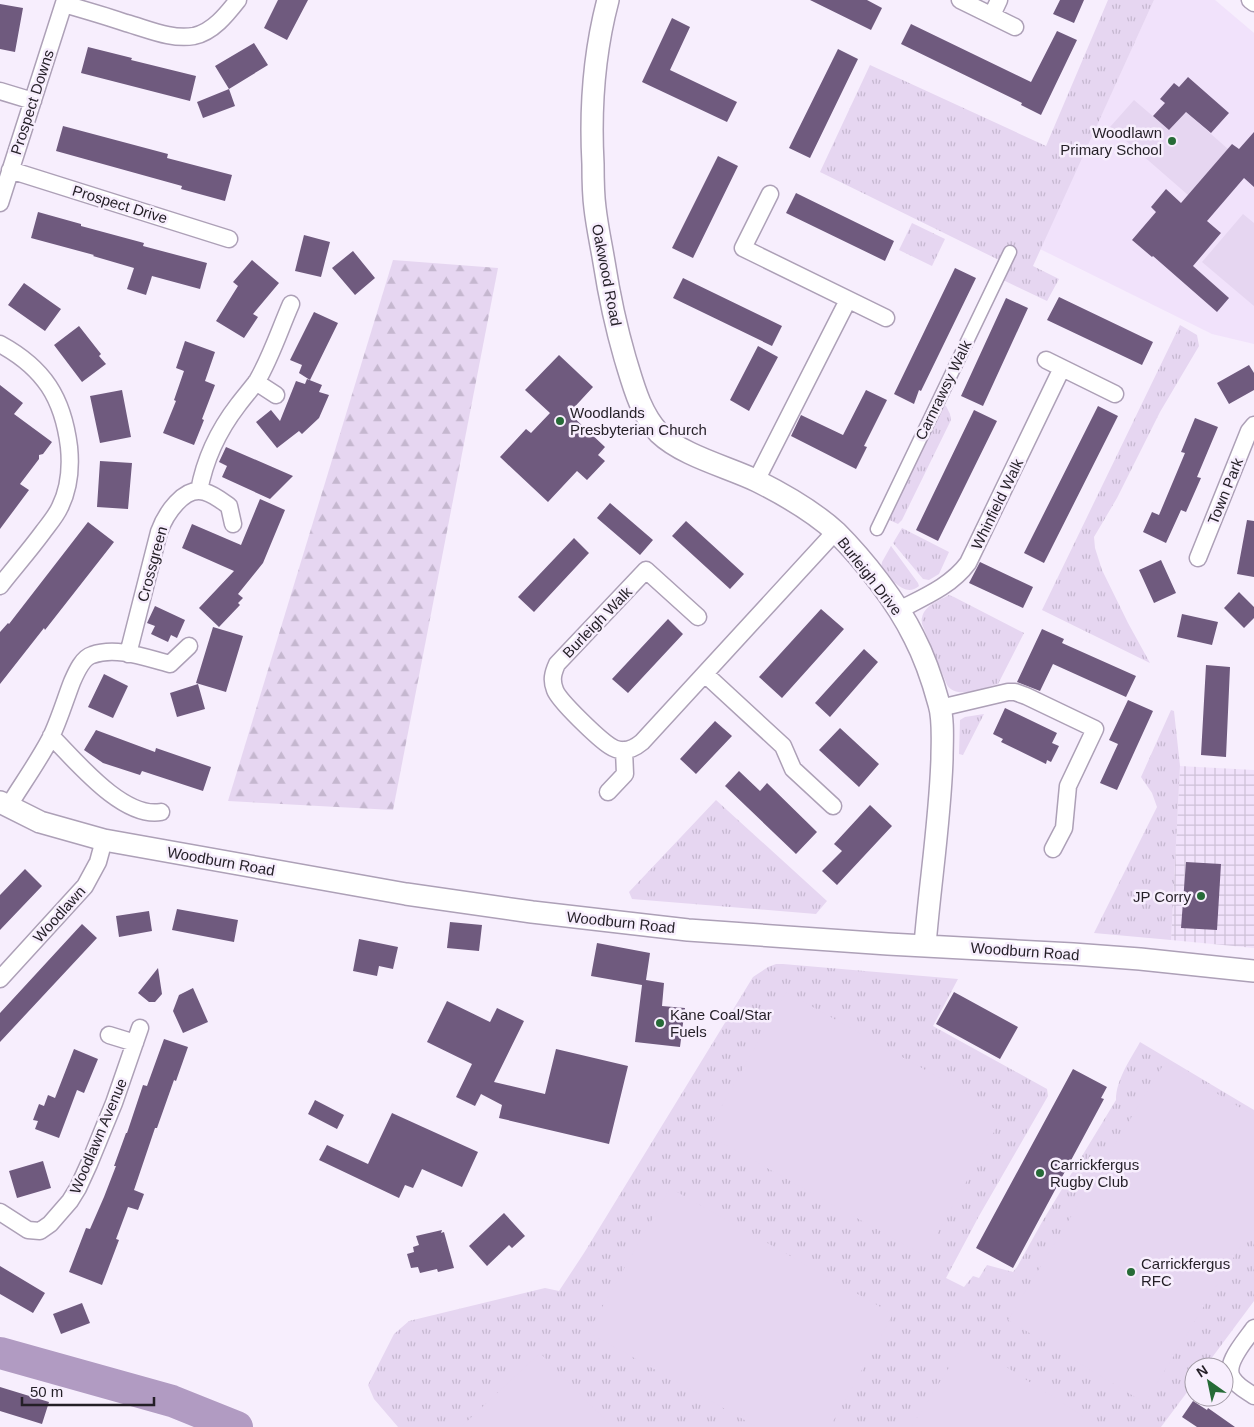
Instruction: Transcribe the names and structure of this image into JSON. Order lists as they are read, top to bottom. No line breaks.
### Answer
{"streets":{"street":["Prospect Downs","Prospect Drive","Oakwood Road","Carnrawsy Walk","Town Park","Whinfield Walk","Crossgreen","Burleigh Drive","Burleigh Walk","Woodburn Road","Woodlawn","Woodlawn Avenue"]},"crossings":[["Prospect Downs","Prospect Drive"],["Oakwood Road","Burleigh Drive"],["Whinfield Walk","Burleigh Drive"],["Burleigh Drive","Woodburn Road"],["Woodburn Road","Woodlawn"]],"places":["Woodlawn Primary School","Woodlands Presbyterian Church","JP Corry","Kane Coal/Star Fuels","Carrickfergus Rugby Club","Carrickfergus RFC"],"scale_bar":"50 m","north":"top left"}
